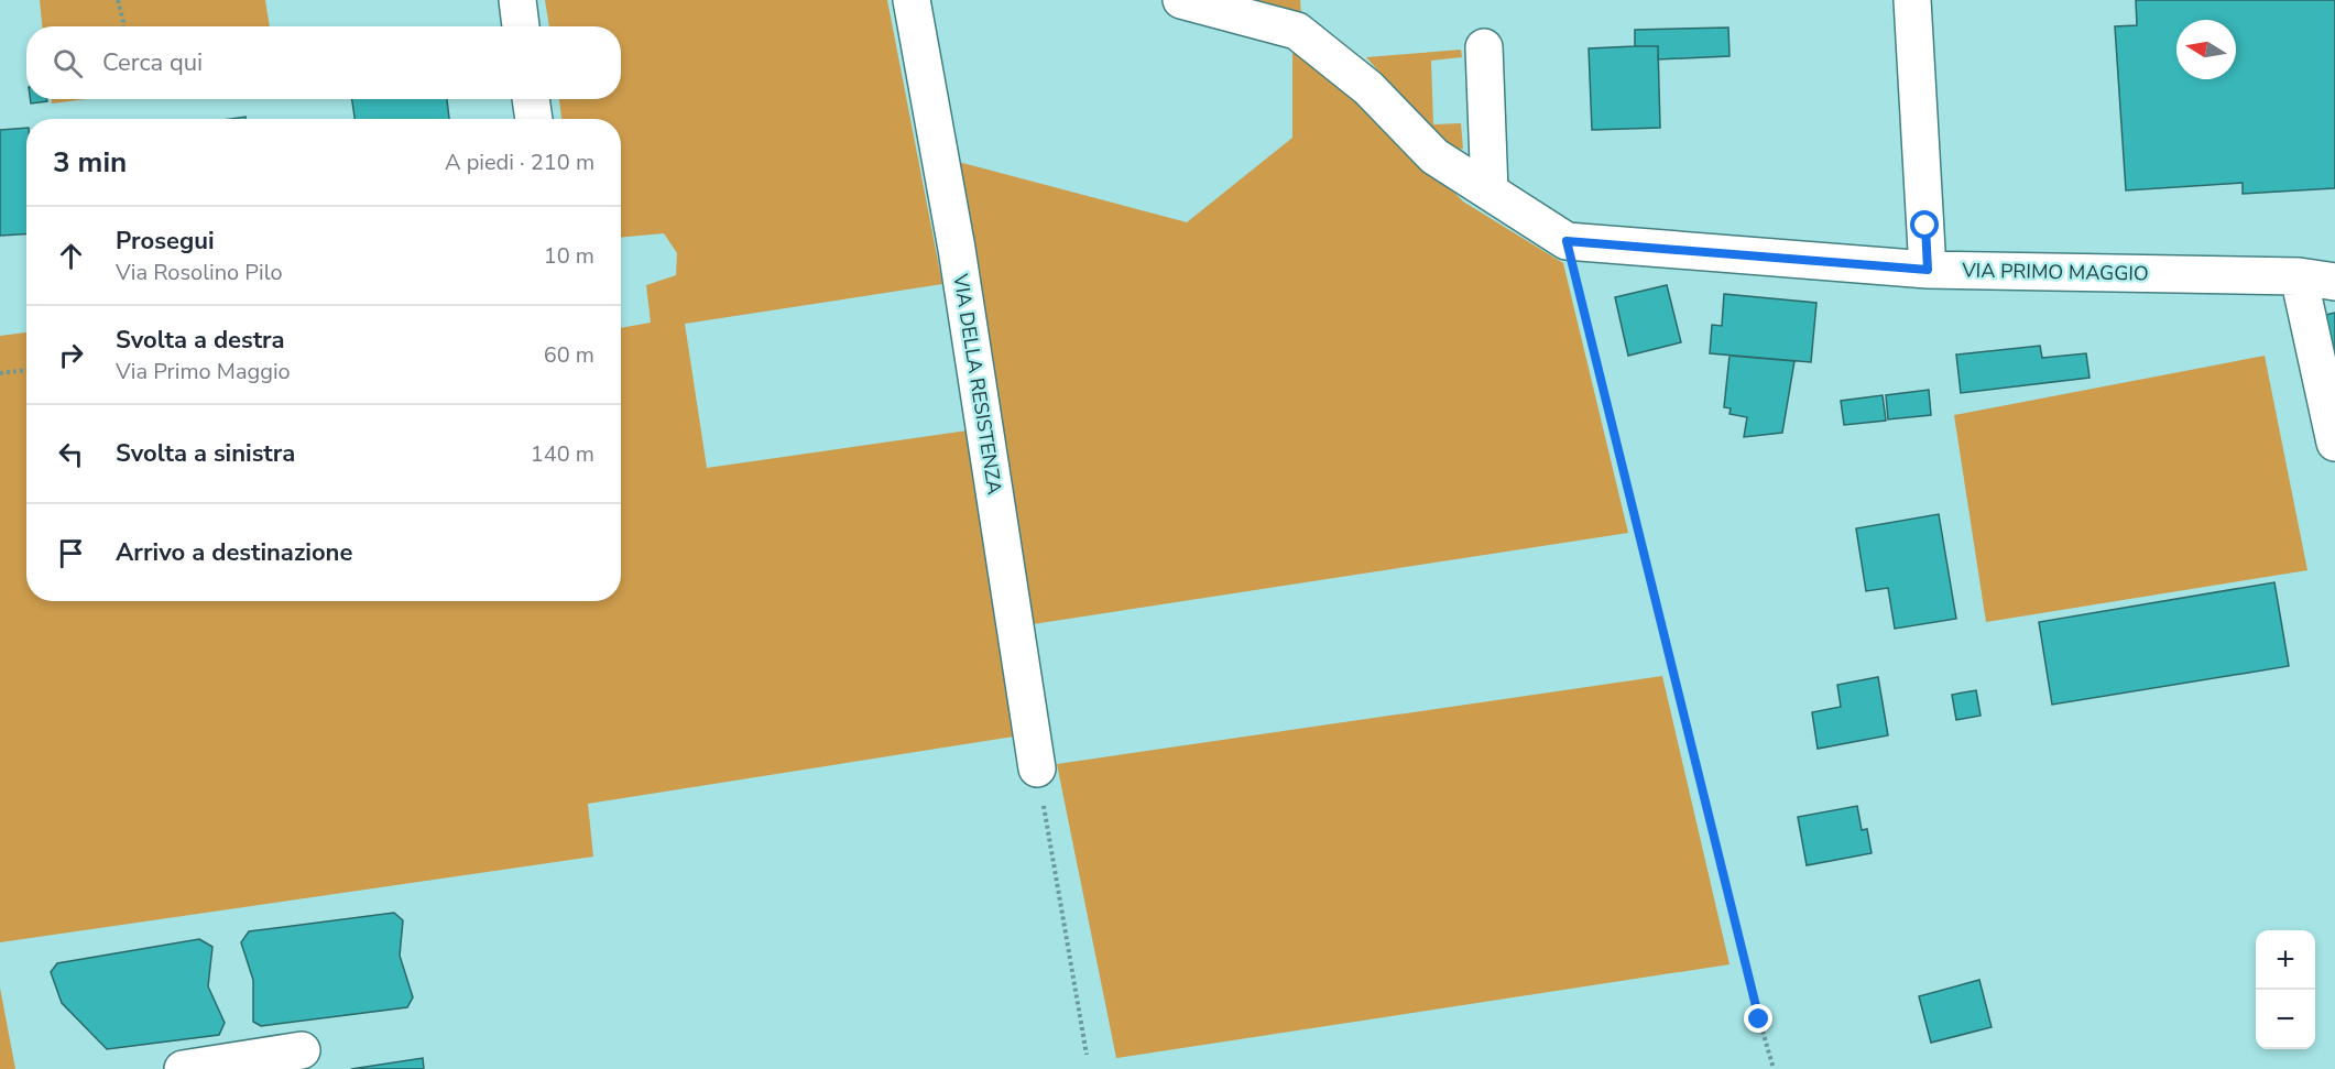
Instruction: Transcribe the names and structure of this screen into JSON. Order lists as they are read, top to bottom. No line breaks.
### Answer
{"streets":{"street":["VIA PRIMO MAGGIO","VIA DELLA RESISTENZA"]},"north":"left","page":{"search":"Cerca qui","heading":["3 min","A piedi · 210 m"],"list":[["Prosegui","Via Rosolino Pilo","10 m"],["Svolta a destra","Via Primo Maggio","60 m"],["Svolta a sinistra","140 m"],"Arrivo a destinazione"],"map_buttons":["+","−"]}}
